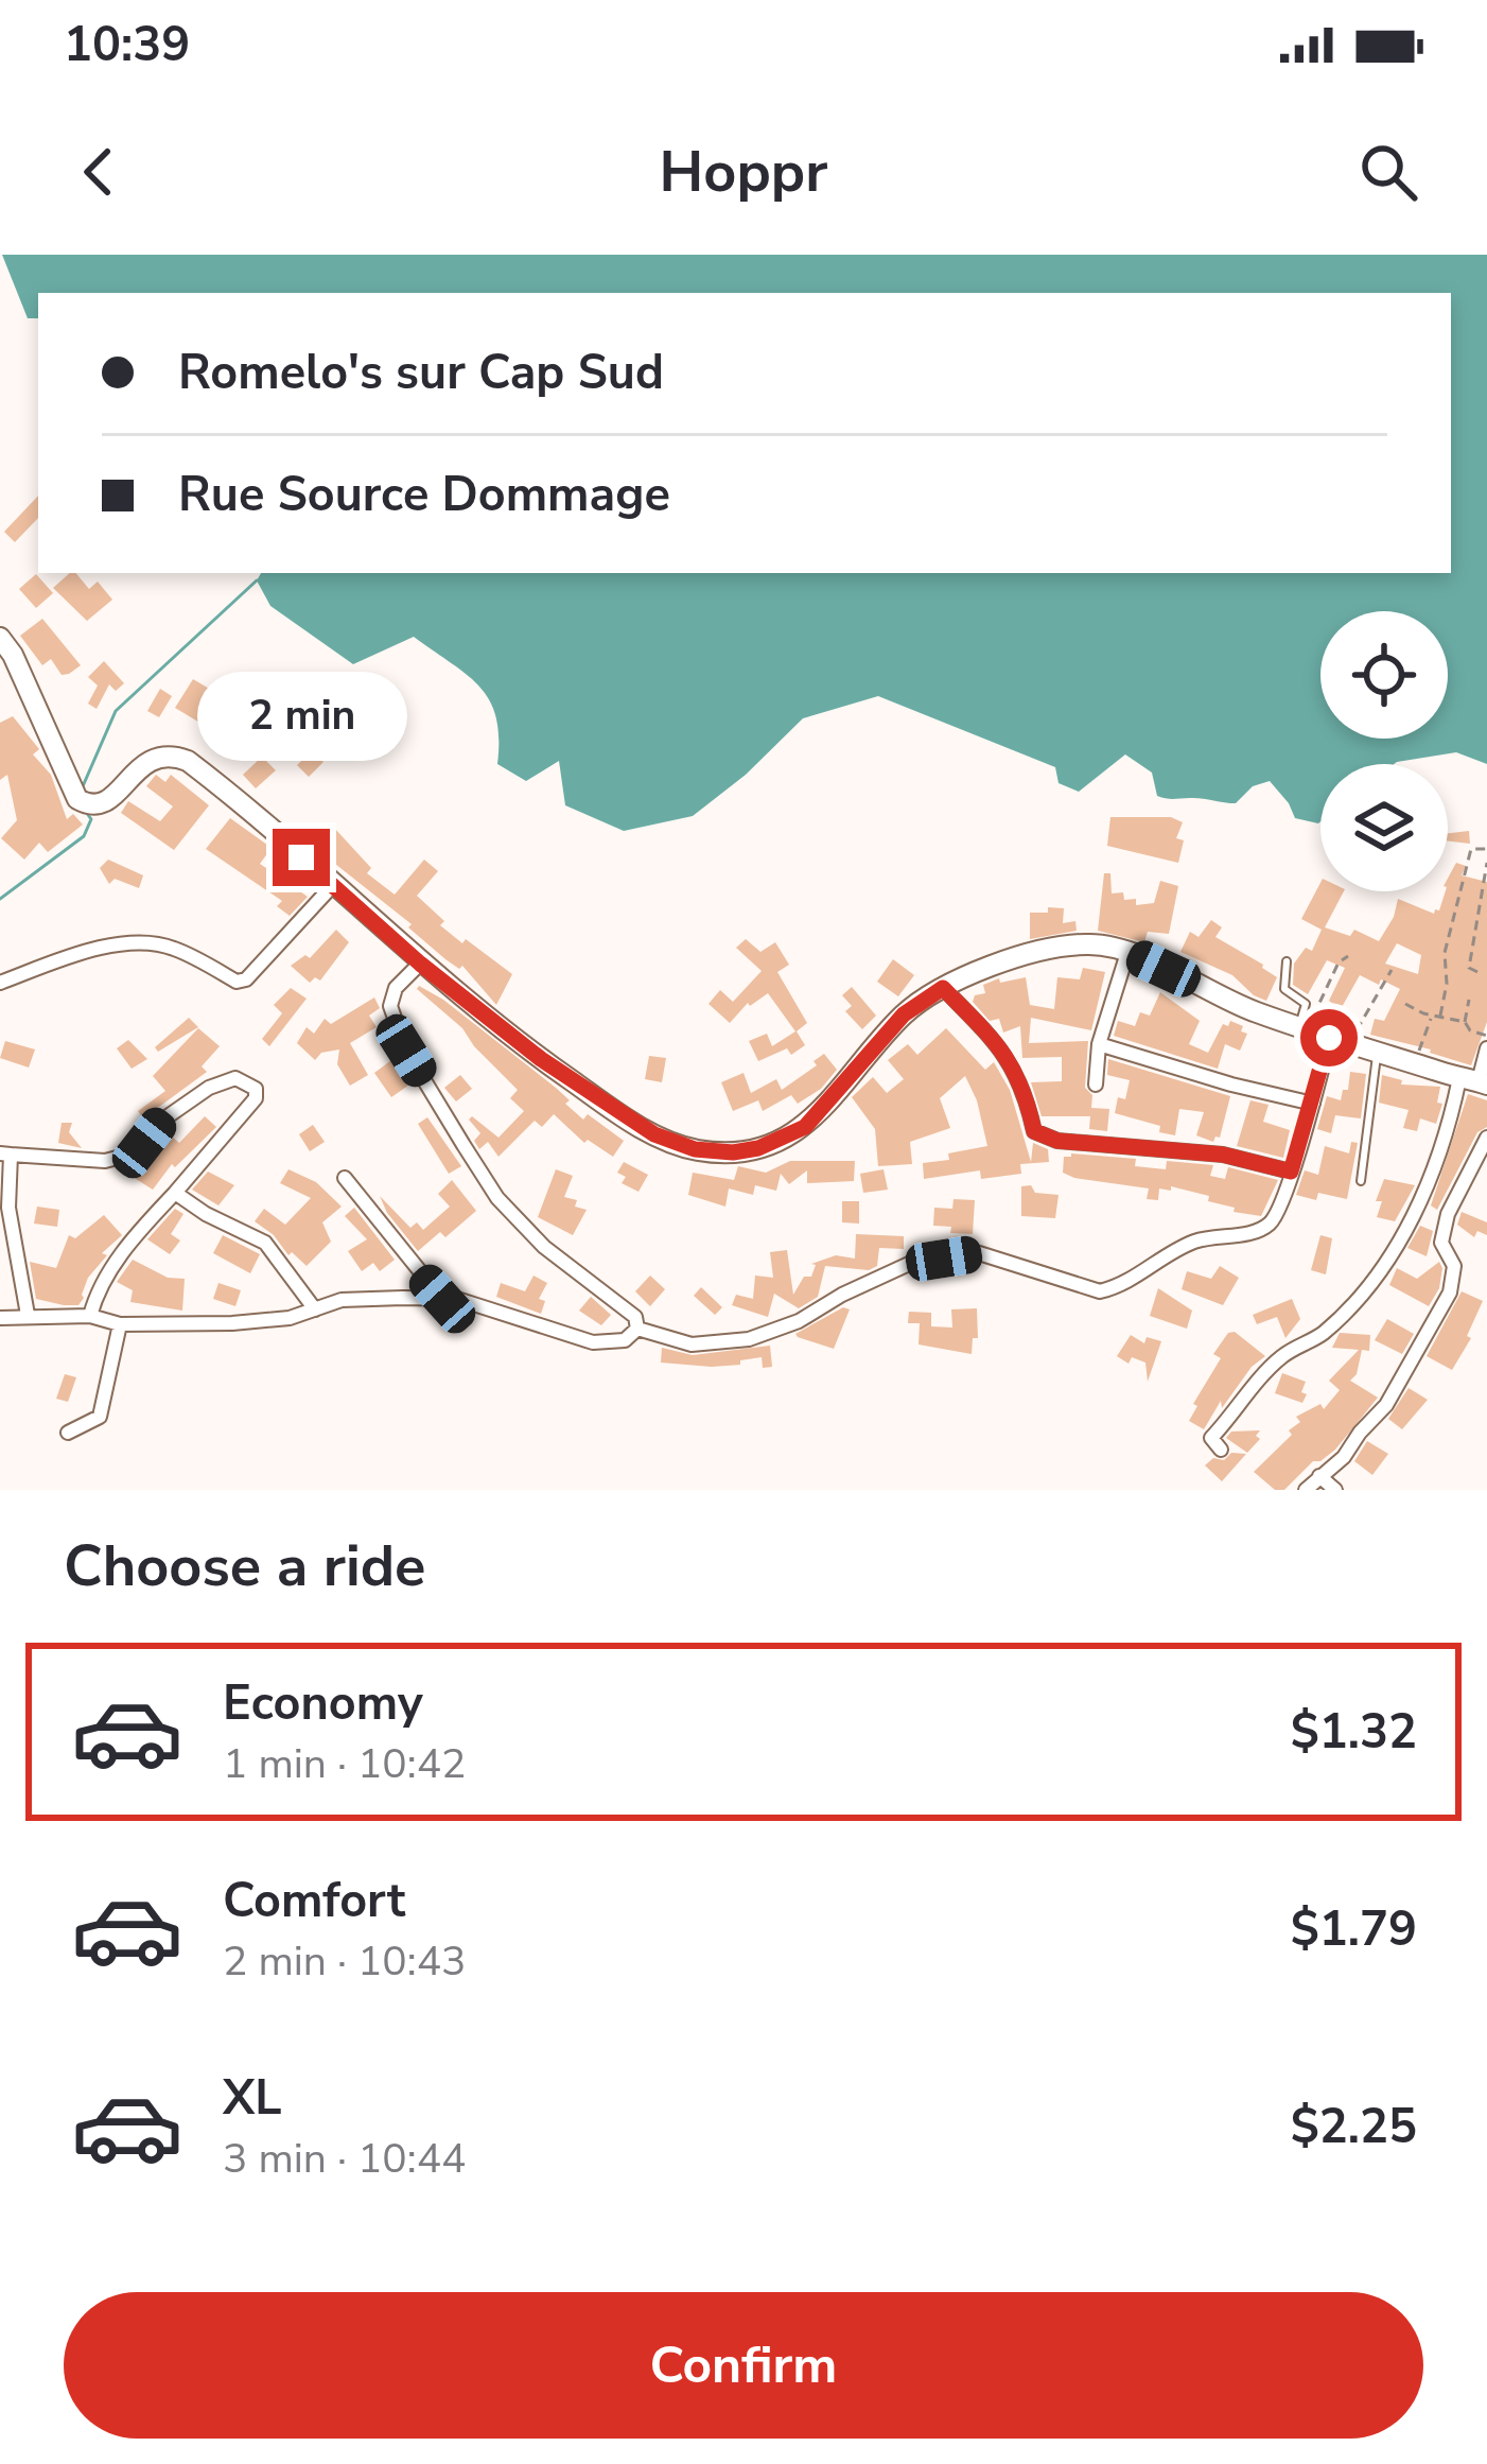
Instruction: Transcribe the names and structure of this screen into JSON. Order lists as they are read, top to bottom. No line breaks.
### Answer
{"page":{"status":"10:39","header":"Hoppr","banner":["Romelo's sur Cap Sud","Rue Source Dommage"],"bubble":"2 min","heading":"Choose a ride","list":[{"name":"Economy","note":"1 min · 10:42","value":"$1.32"},{"name":"Comfort","note":"2 min · 10:43","value":"$1.79"},{"name":"XL","note":"3 min · 10:44","value":"$2.25"}],"buttons":"Confirm"}}
